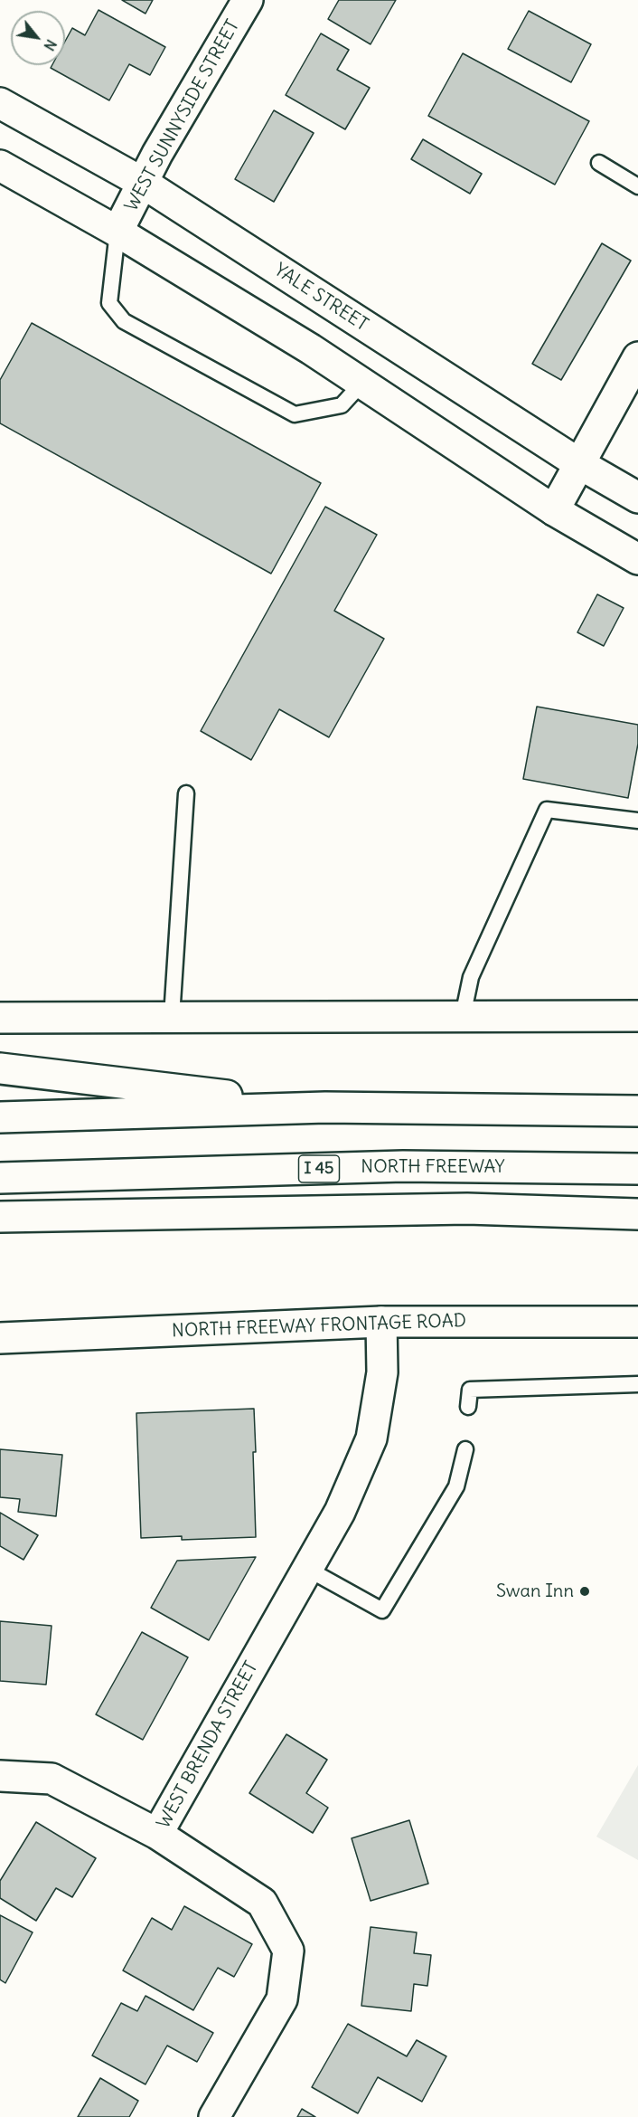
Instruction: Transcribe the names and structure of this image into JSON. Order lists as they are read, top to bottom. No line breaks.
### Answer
{"streets":{"main road":["WEST SUNNYSIDE STREET","YALE STREET","NORTH FREEWAY","I 45","NORTH FREEWAY FRONTAGE ROAD","WEST BRENDA STREET"]},"crossings":[["WEST SUNNYSIDE STREET","YALE STREET"],["NORTH FREEWAY FRONTAGE ROAD","WEST BRENDA STREET"]],"places":["Swan Inn"],"north":"bottom right"}
